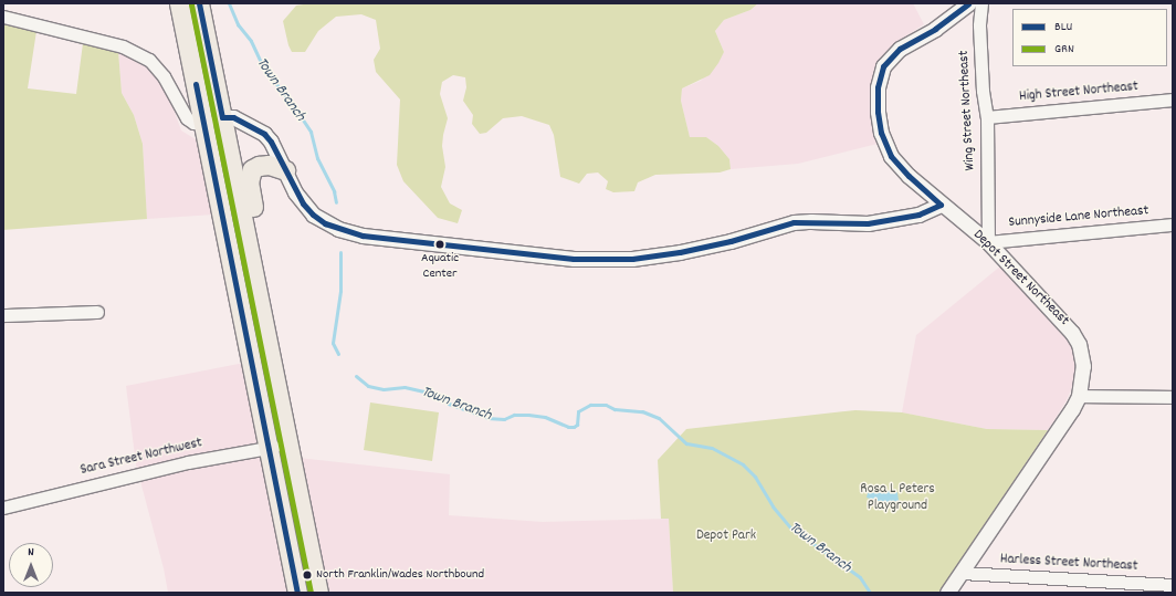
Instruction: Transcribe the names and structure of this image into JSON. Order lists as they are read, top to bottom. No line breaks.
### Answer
{"streets":{"street":["High Street Northeast","Wing Street Northeast","Sunnyside Lane Northeast","Depot Street Northeast","Sara Street Northwest","Harless Street Northeast"]},"crossings":[["High Street Northeast","Wing Street Northeast"],["Wing Street Northeast","Sunnyside Lane Northeast"],["Wing Street Northeast","Depot Street Northeast"],["Sunnyside Lane Northeast","Depot Street Northeast"],["Depot Street Northeast","Harless Street Northeast"]],"water":["Town Branch"],"parks":["Rosa L Peters Playground","Depot Park"],"places":["Aquatic Center","North Franklin/Wades Northbound"],"lines":["transit line BLU","transit line GRN"],"legend":["BLU","GRN"],"north":"top"}
